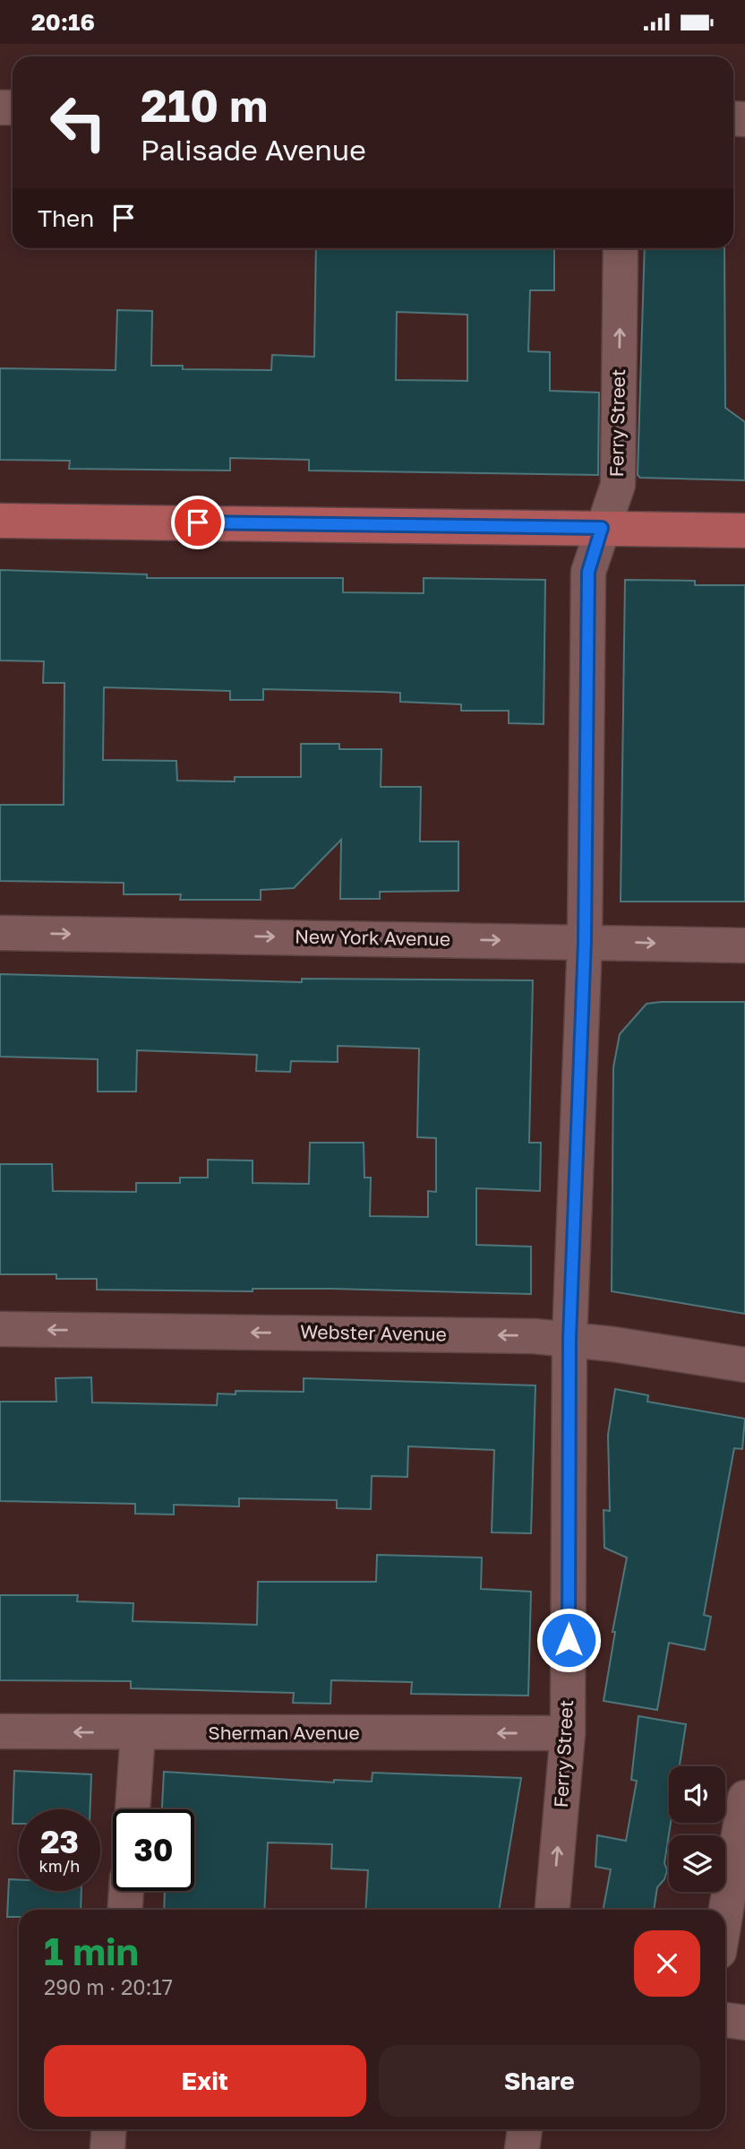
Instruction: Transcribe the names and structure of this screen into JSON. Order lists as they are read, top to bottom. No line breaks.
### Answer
{"streets":{"street":["Ferry Street","New York Avenue","Webster Avenue","Sherman Avenue"]},"crossings":[["Ferry Street","New York Avenue"],["Ferry Street","Webster Avenue"],["Ferry Street","Sherman Avenue"]],"one_way":["New York Avenue","Webster Avenue","Sherman Avenue"],"page":{"status":"20:16","turn":["210 m","Palisade Avenue"],"then":"Then","speed":"23 km/h","limit":"30","heading":["1 min","290 m · 20:17"],"buttons":["Exit","Share"]}}
